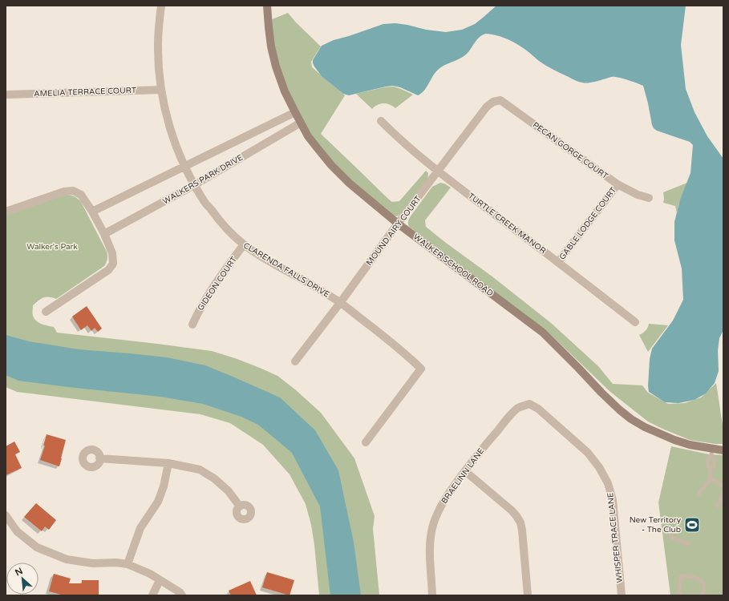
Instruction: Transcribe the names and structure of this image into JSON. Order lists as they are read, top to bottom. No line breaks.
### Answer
{"streets":{"street":["AMELIA TERRACE COURT","PECAN GORGE COURT","WALKERS PARK DRIVE","TURTLE CREEK MANOR","GABLE LODGE COURT","MOUND AIRY COURT","WALKER SCHOOL ROAD","CLARENDA FALLS DRIVE","GIDEON COURT","BRAELINN LANE","WHISPER TRACE LANE"]},"crossings":[["AMELIA TERRACE COURT","CLARENDA FALLS DRIVE"],["PECAN GORGE COURT","GABLE LODGE COURT"],["PECAN GORGE COURT","MOUND AIRY COURT"],["WALKERS PARK DRIVE","WALKER SCHOOL ROAD"],["WALKERS PARK DRIVE","CLARENDA FALLS DRIVE"],["TURTLE CREEK MANOR","GABLE LODGE COURT"],["TURTLE CREEK MANOR","MOUND AIRY COURT"],["MOUND AIRY COURT","WALKER SCHOOL ROAD"],["MOUND AIRY COURT","CLARENDA FALLS DRIVE"],["CLARENDA FALLS DRIVE","GIDEON COURT"],["BRAELINN LANE","WHISPER TRACE LANE"]],"parks":["Walker's Park"],"places":{"sports":["New Territory - The Club"]},"north":"top left"}
